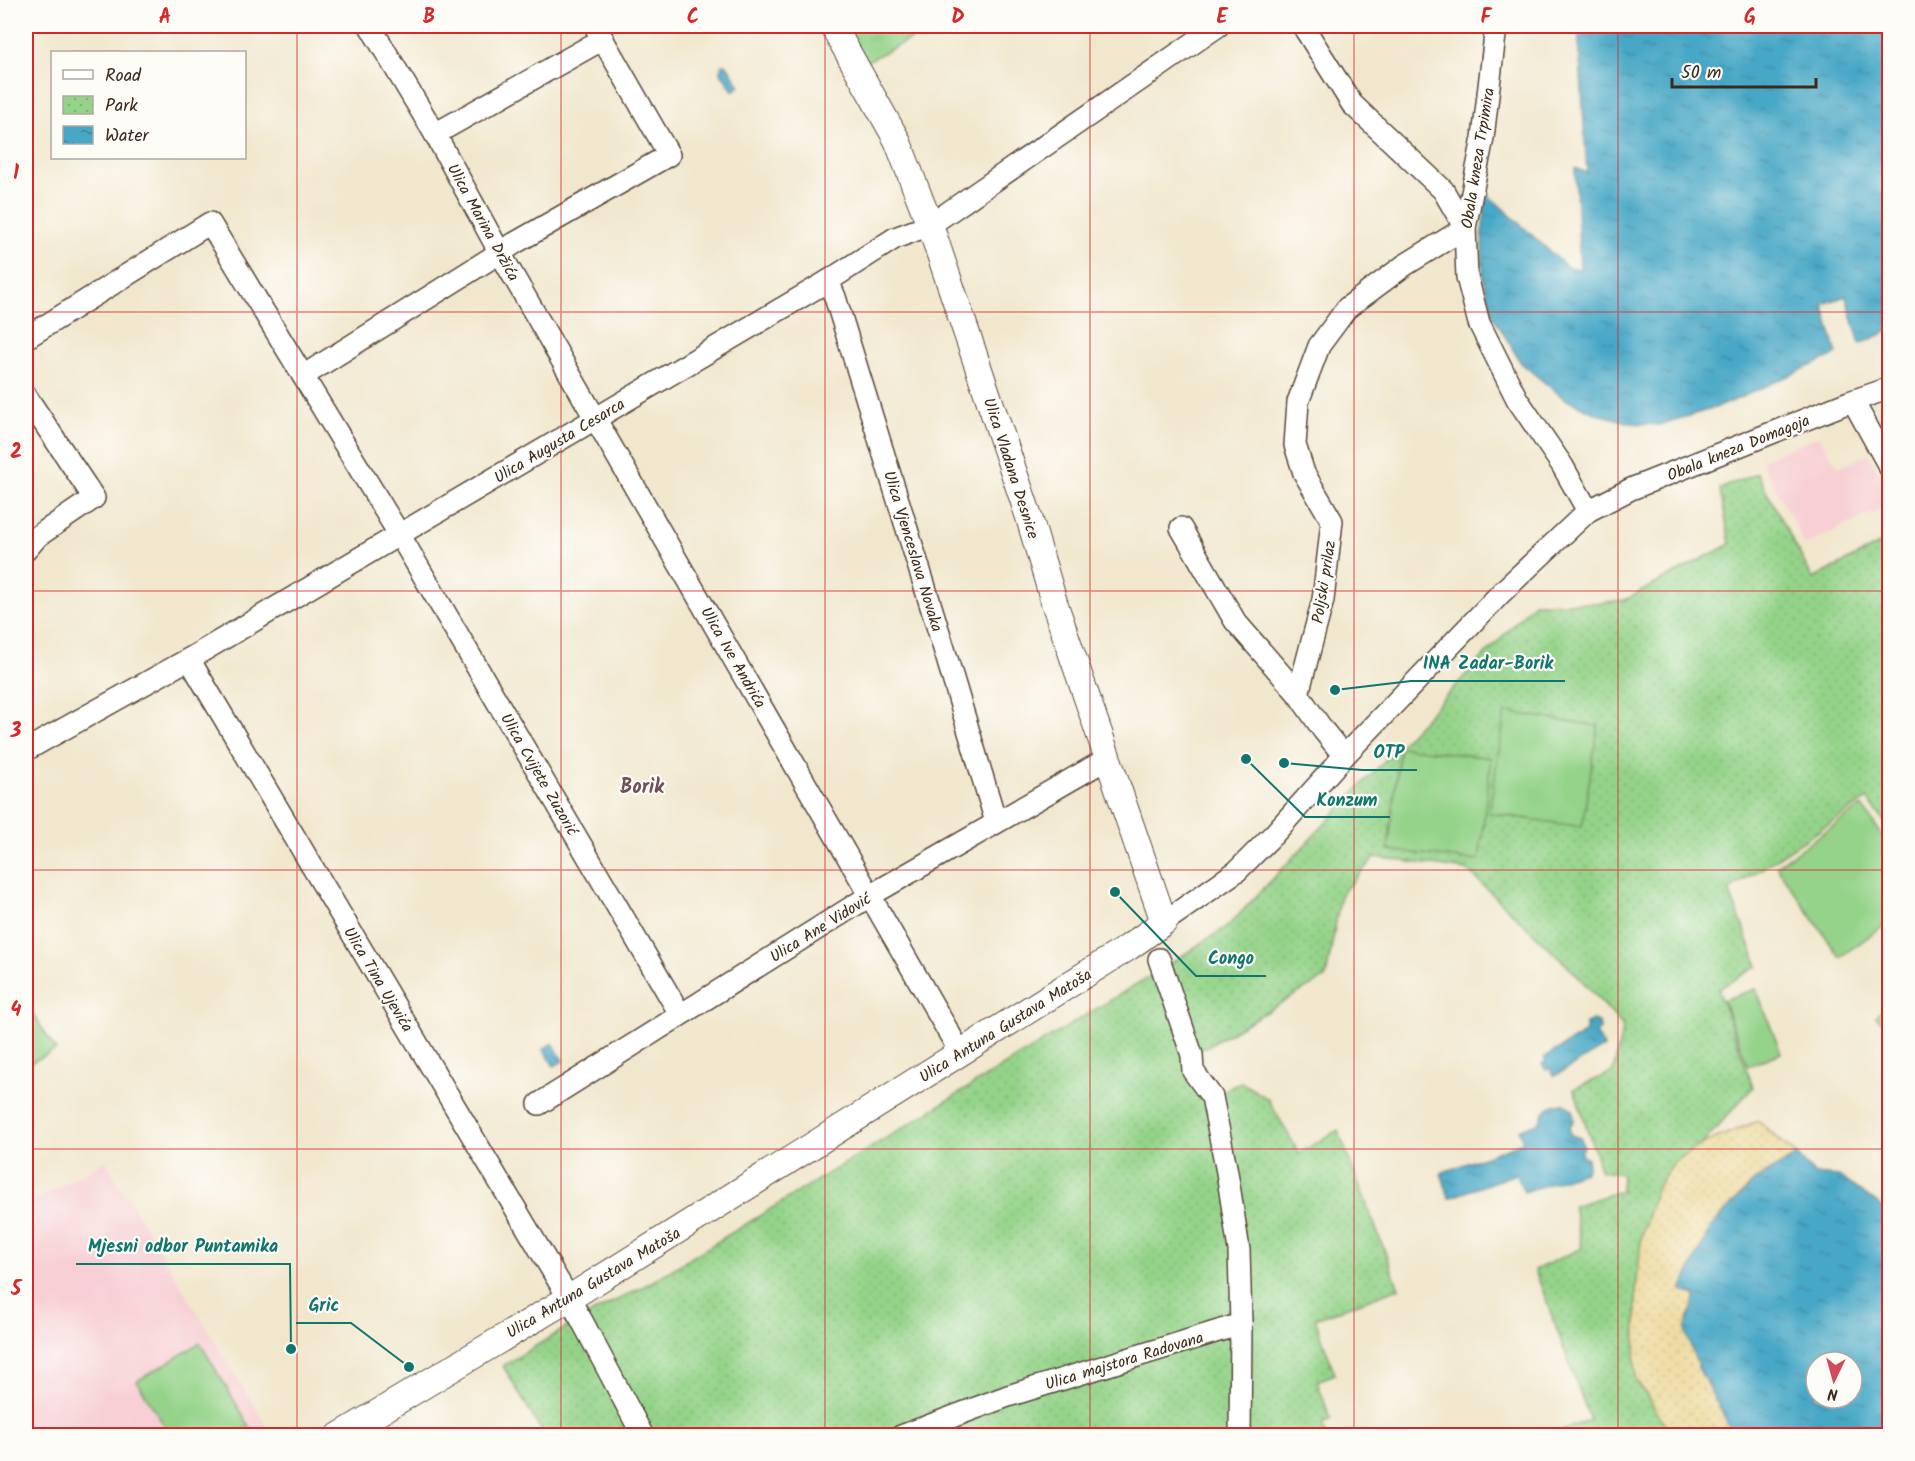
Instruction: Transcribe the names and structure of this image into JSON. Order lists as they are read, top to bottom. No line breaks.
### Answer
{"streets":{"street":["Obala kneza Trpimira","Ulica Marina Držića","Ulica Augusta Cesarca","Obala kneza Domagoja","Ulica Vladana Desnice","Ulica Vjenceslava Novaka","Poljski prilaz","Ulica Ive Andrića","Ulica Cvijete Zuzorić","Ulica Ane Vidović","Ulica Tina Ujevića","Ulica Antuna Gustava Matoša","Ulica majstora Radovana"]},"crossings":[["Obala kneza Trpimira","Obala kneza Domagoja"],["Obala kneza Trpimira","Poljski prilaz"],["Obala kneza Trpimira","Ulica Antuna Gustava Matoša"],["Ulica Marina Držića","Ulica Augusta Cesarca"],["Ulica Marina Držića","Ulica Ive Andrića"],["Ulica Augusta Cesarca","Ulica Vladana Desnice"],["Ulica Augusta Cesarca","Ulica Vjenceslava Novaka"],["Ulica Augusta Cesarca","Ulica Ive Andrića"],["Ulica Augusta Cesarca","Ulica Cvijete Zuzorić"],["Ulica Augusta Cesarca","Ulica Tina Ujevića"],["Obala kneza Domagoja","Ulica Antuna Gustava Matoša"],["Ulica Vladana Desnice","Ulica Ane Vidović"],["Ulica Vladana Desnice","Ulica Antuna Gustava Matoša"],["Ulica Vjenceslava Novaka","Ulica Ane Vidović"],["Ulica Ive Andrića","Ulica Ane Vidović"],["Ulica Ive Andrića","Ulica Antuna Gustava Matoša"],["Ulica Cvijete Zuzorić","Ulica Ane Vidović"],["Ulica Tina Ujevića","Ulica Antuna Gustava Matoša"]],"districts":["Borik"],"places":["INA Zadar-Borik","Konzum","OTP","Congo","Mjesni odbor Puntamika","Gric"],"legend":["Road","Park","Water"],"scale_bar":"50 m","north":"bottom","grid":{"columns":["A","B","C","D","E","F","G"],"rows":["1","2","3","4","5"]}}
